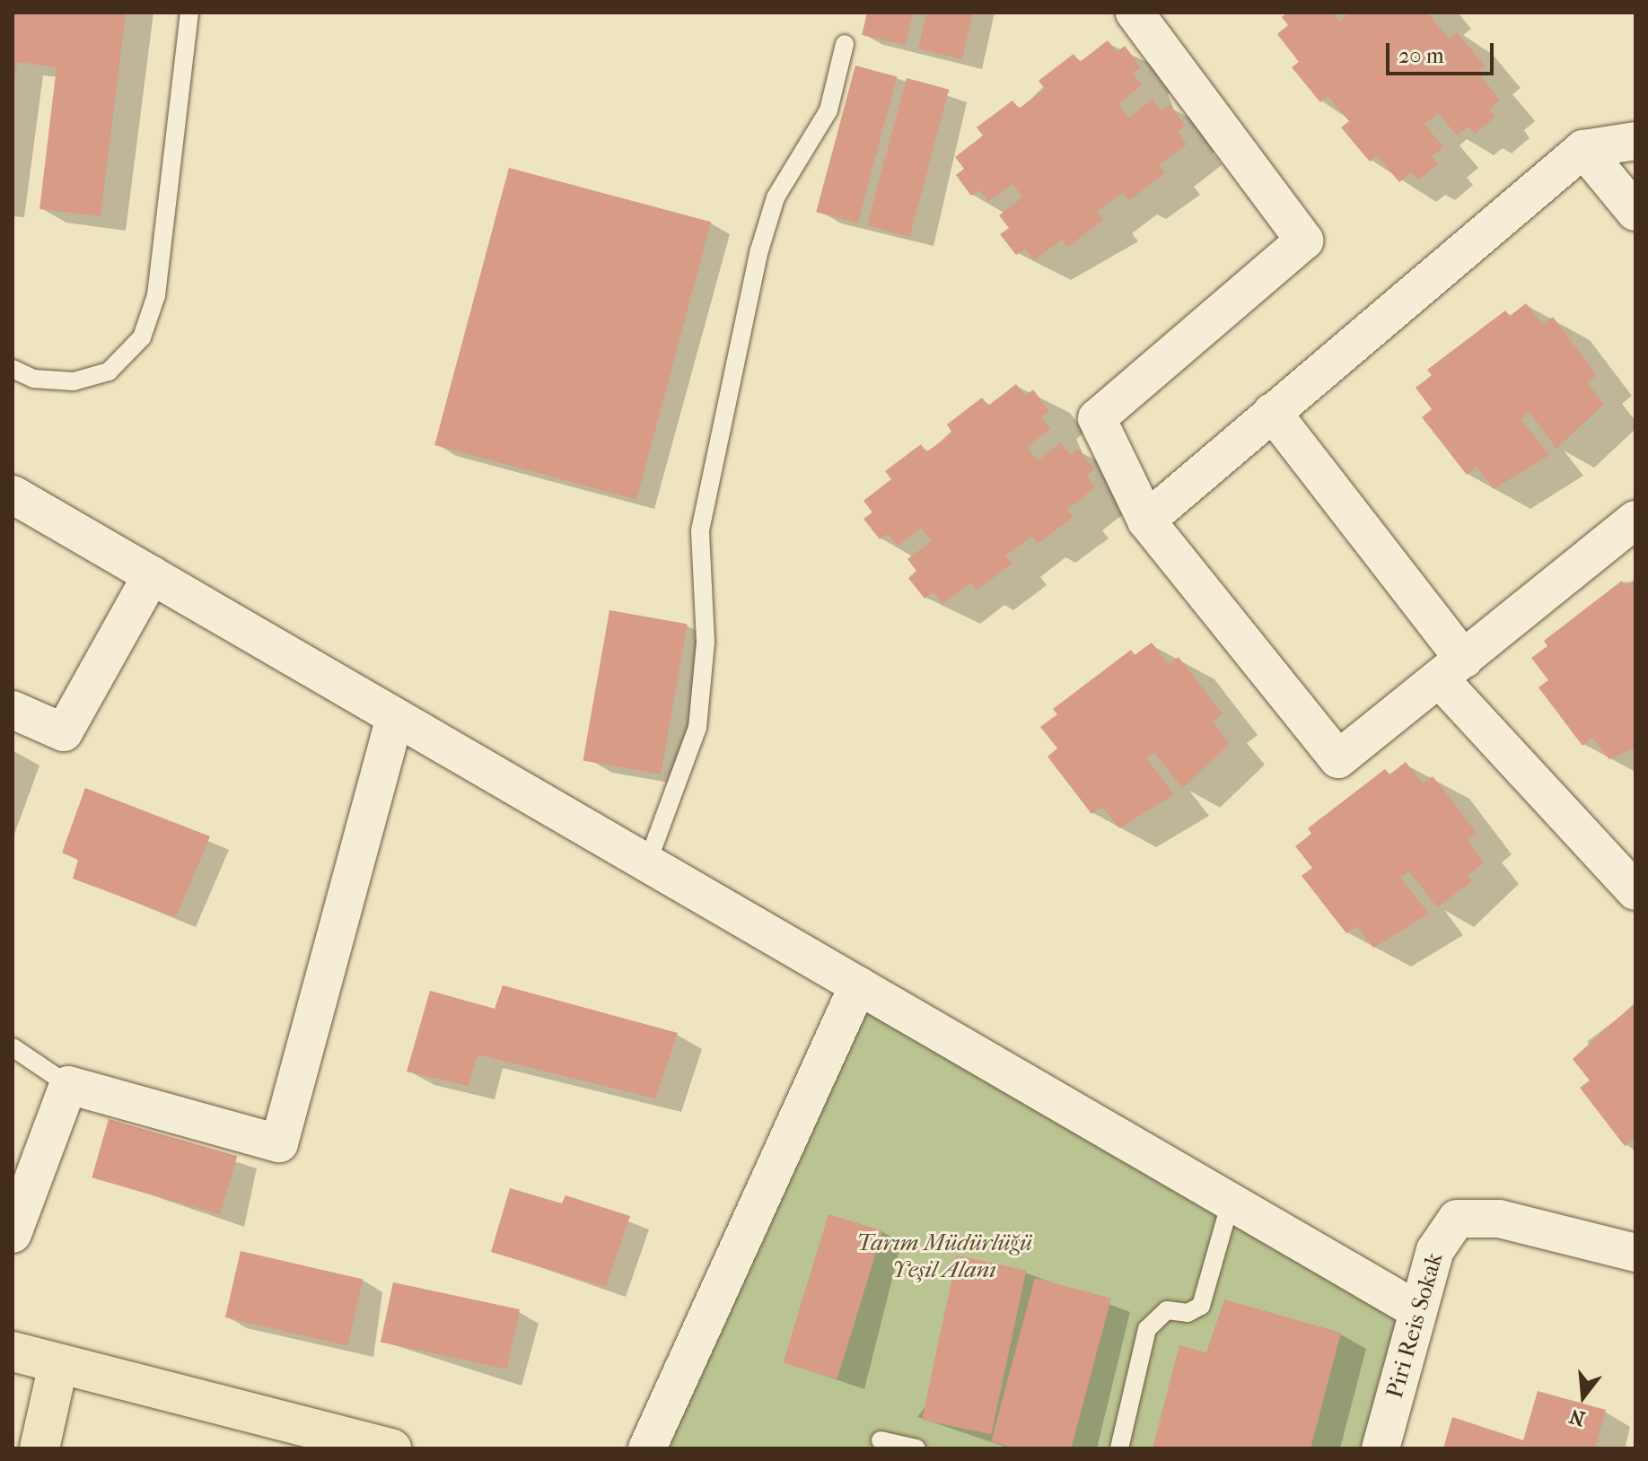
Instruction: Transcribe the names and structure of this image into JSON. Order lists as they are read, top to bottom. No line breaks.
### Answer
{"streets":{"street":["Piri Reis Sokak"]},"parks":["Tarım Müdürlüğü Yeşil Alanı"],"scale_bar":"20 m","north":"bottom"}
